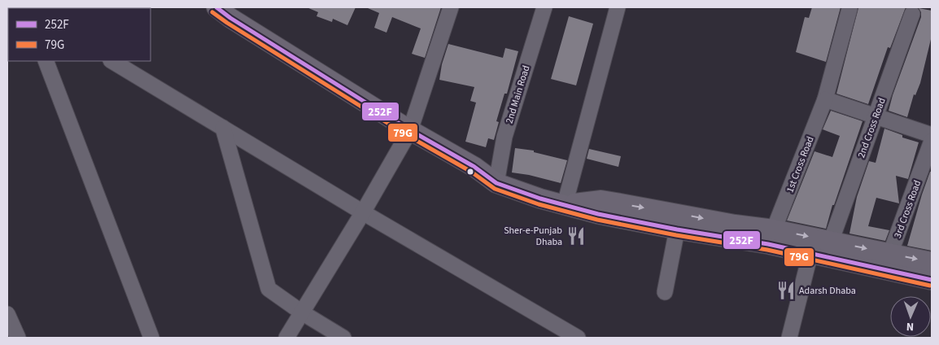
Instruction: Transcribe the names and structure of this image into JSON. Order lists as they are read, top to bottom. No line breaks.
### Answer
{"streets":{"street":["2nd Main Road","2nd Cross Road","1st Cross Road","3rd Cross Road"]},"places":{"restaurant":["Sher-e-Punjab Dhaba","Adarsh Dhaba"]},"lines":["transit line 252F","transit line 79G"],"legend":["252F","79G"],"north":"bottom"}
